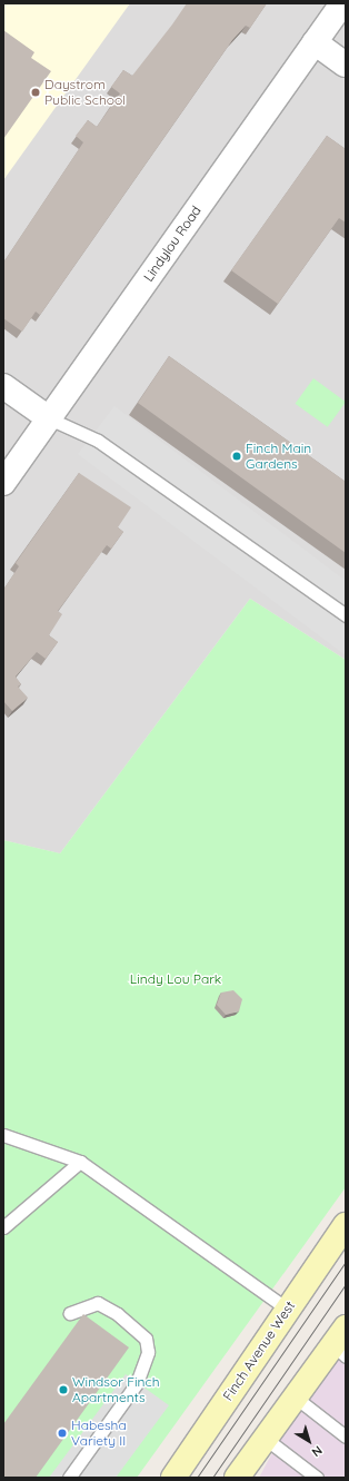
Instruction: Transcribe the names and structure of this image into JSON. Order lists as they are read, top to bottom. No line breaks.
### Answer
{"streets":{"main road":["Finch Avenue West"],"street":["Lindylou Road"]},"parks":["Lindy Lou Park"],"places":["Daystrom Public School","Finch Main Gardens","Windsor Finch Apartments","Habesha Variety II"],"north":"bottom right"}
